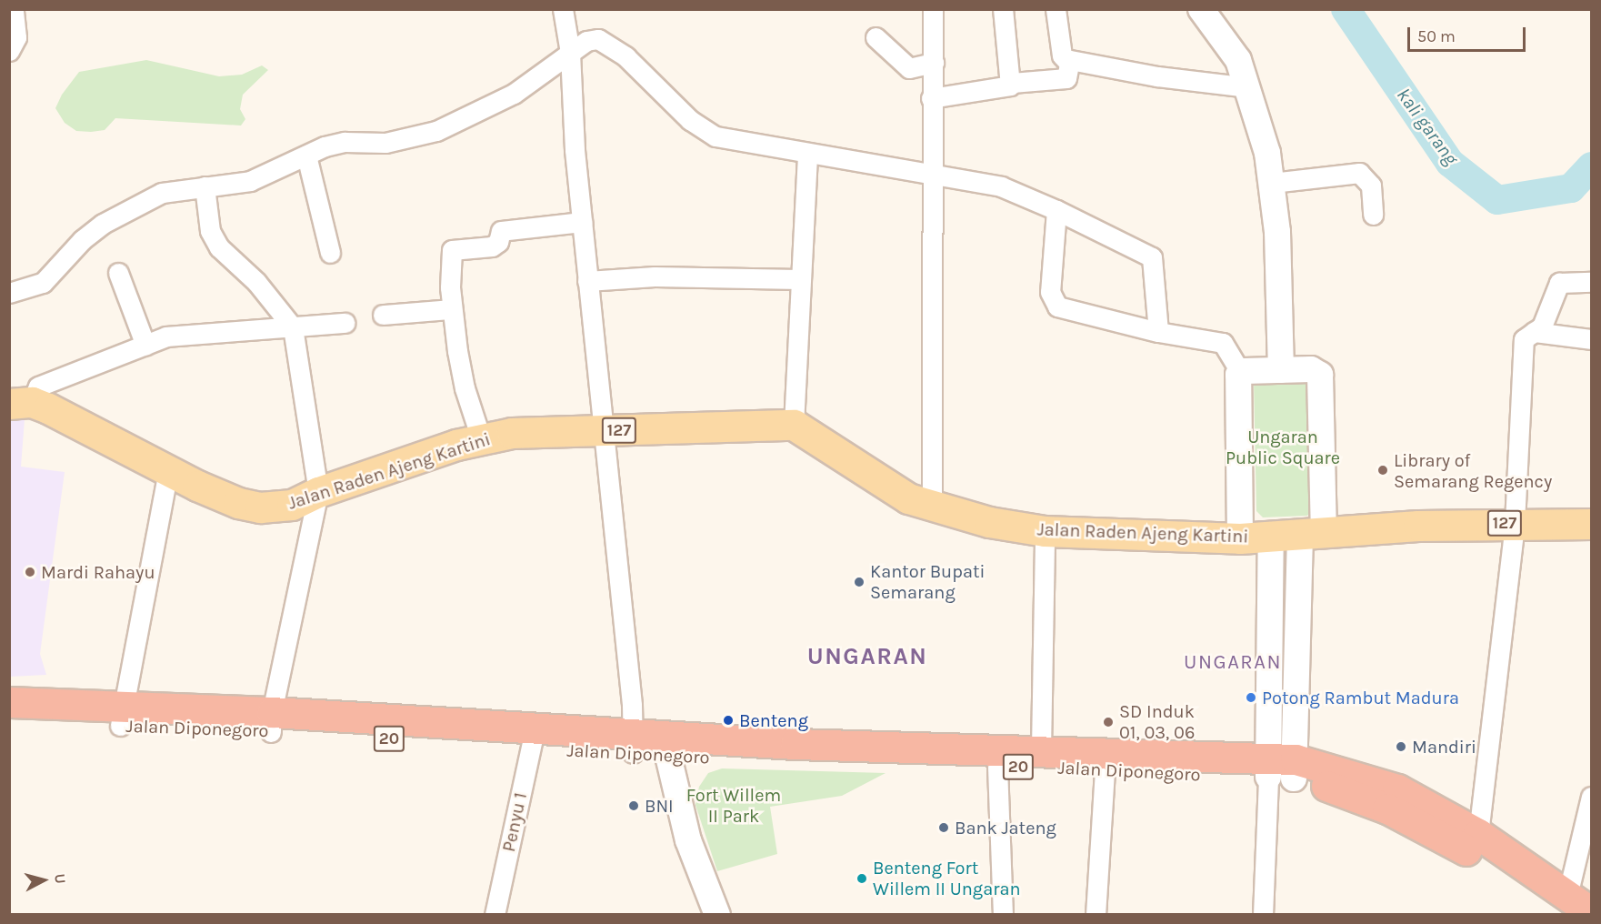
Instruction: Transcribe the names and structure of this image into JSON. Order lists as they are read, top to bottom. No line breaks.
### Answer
{"streets":{"highway":["Jalan Diponegoro","20"],"main road":["127","Jalan Raden Ajeng Kartini"],"street":["Penyu 1"]},"crossings":[["127","Jalan Raden Ajeng Kartini"],["Jalan Diponegoro","20"],["Jalan Diponegoro","Penyu 1"]],"districts":["UNGARAN","UNGARAN"],"water":["kali garang"],"parks":["Ungaran Public Square","Fort Willem II Park"],"places":["Library of Semarang Regency","Mardi Rahayu","Kantor Bupati Semarang","Potong Rambut Madura","Benteng","SD Induk 01, 03, 06","Mandiri","BNI","Bank Jateng","Benteng Fort Willem II Ungaran"],"scale_bar":"50 m","north":"right"}
